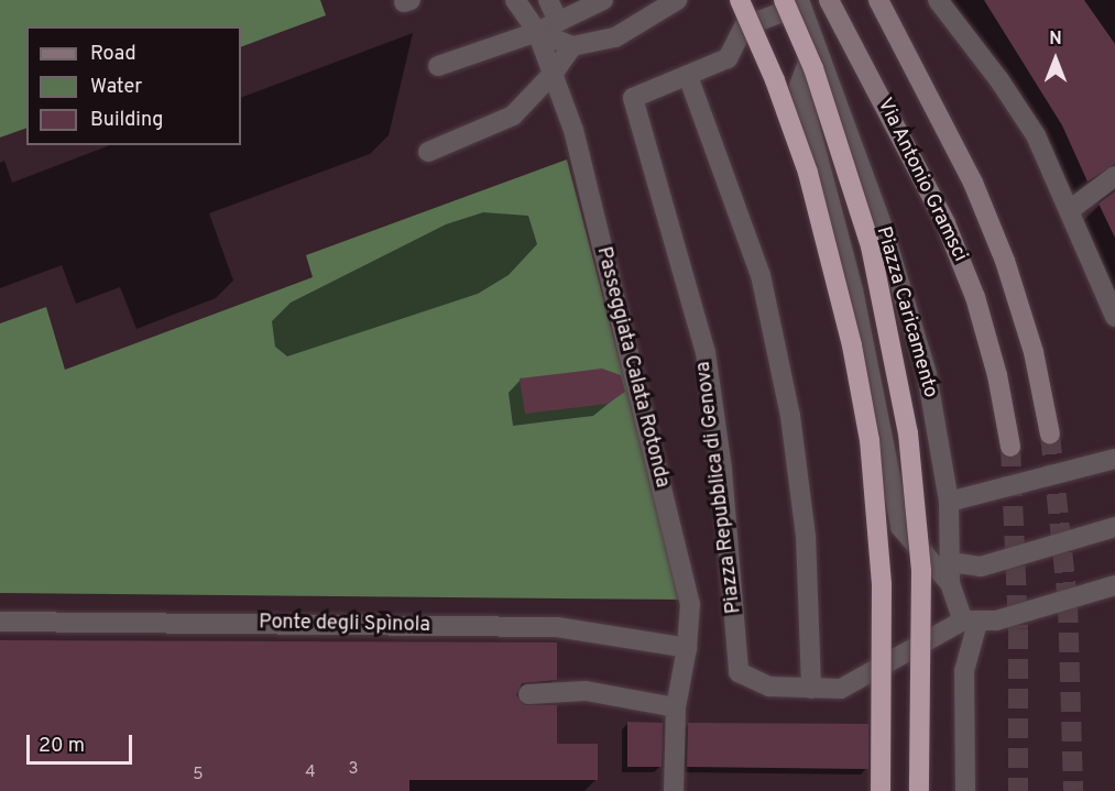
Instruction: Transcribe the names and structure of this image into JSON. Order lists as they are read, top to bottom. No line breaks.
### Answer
{"streets":{"main road":["Via Antonio Gramsci"],"street":["Piazza Caricamento","Passeggiata Calata Rotonda","Piazza Repubblica di Genova","Ponte degli Spìnola"]},"crossings":[["Piazza Caricamento","Piazza Repubblica di Genova"],["Passeggiata Calata Rotonda","Ponte degli Spìnola"]],"house_numbers":["3","4","5"],"legend":["Road","Water","Building"],"scale_bar":"20 m","north":"top"}
